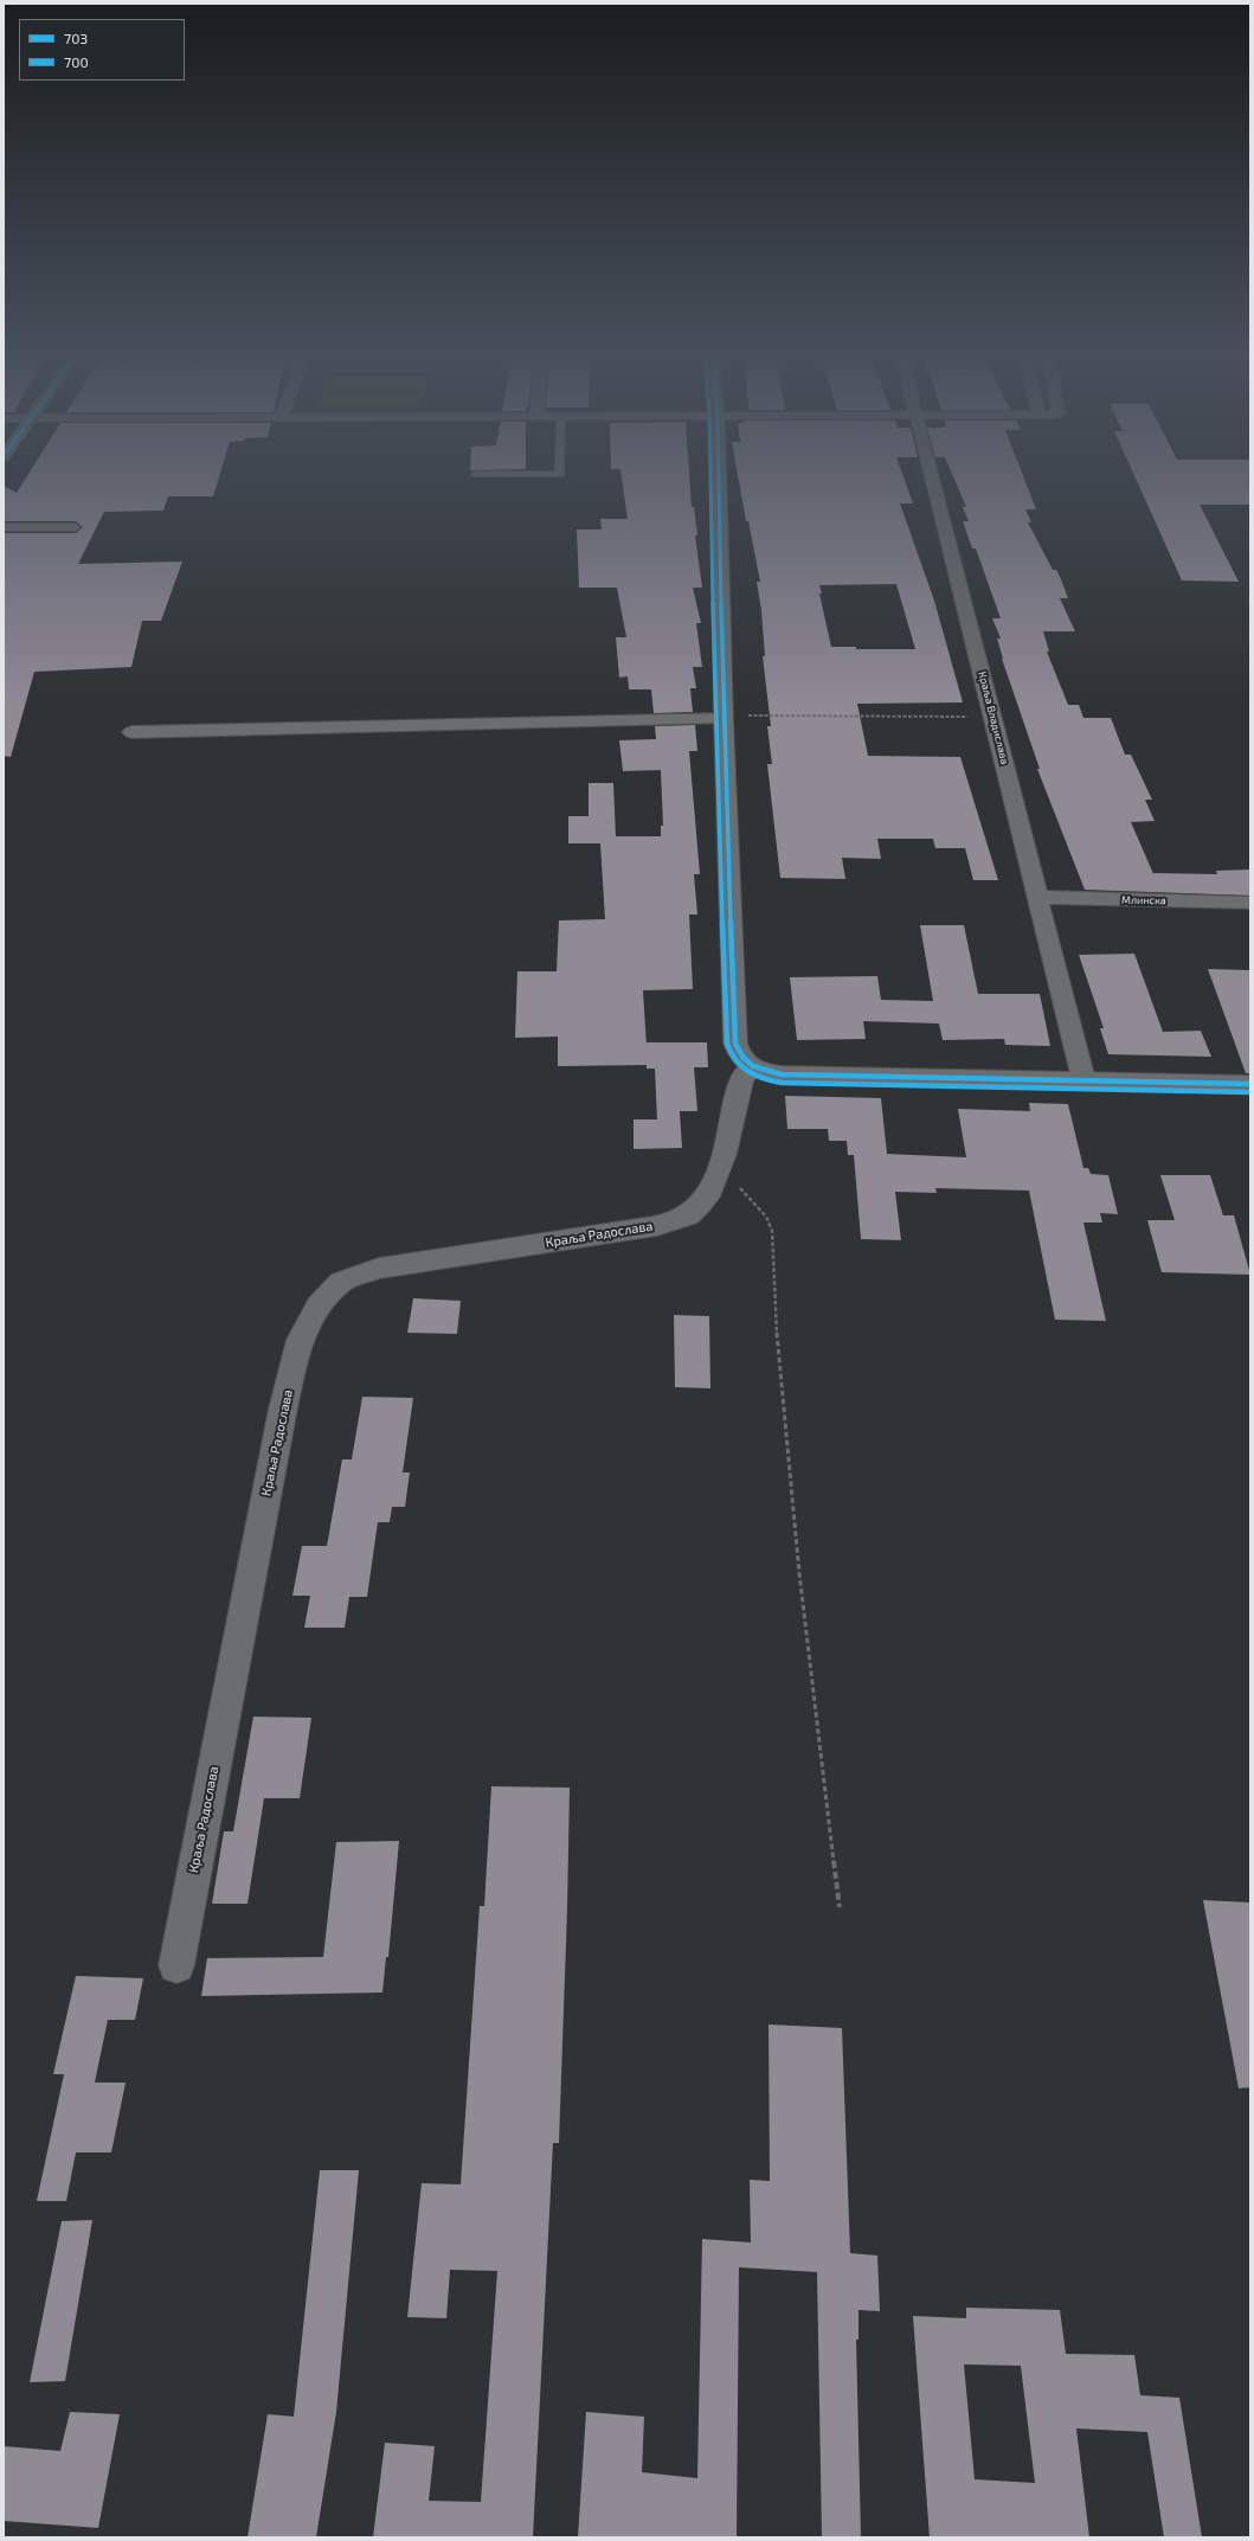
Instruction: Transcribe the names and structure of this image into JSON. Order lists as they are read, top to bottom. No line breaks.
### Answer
{"streets":{"street":["Краља Владислава","Млинска","Краља Радослава"]},"crossings":[["Краља Владислава","Млинска"]],"lines":["transit line 703","transit line 700"],"legend":["703","700"]}
